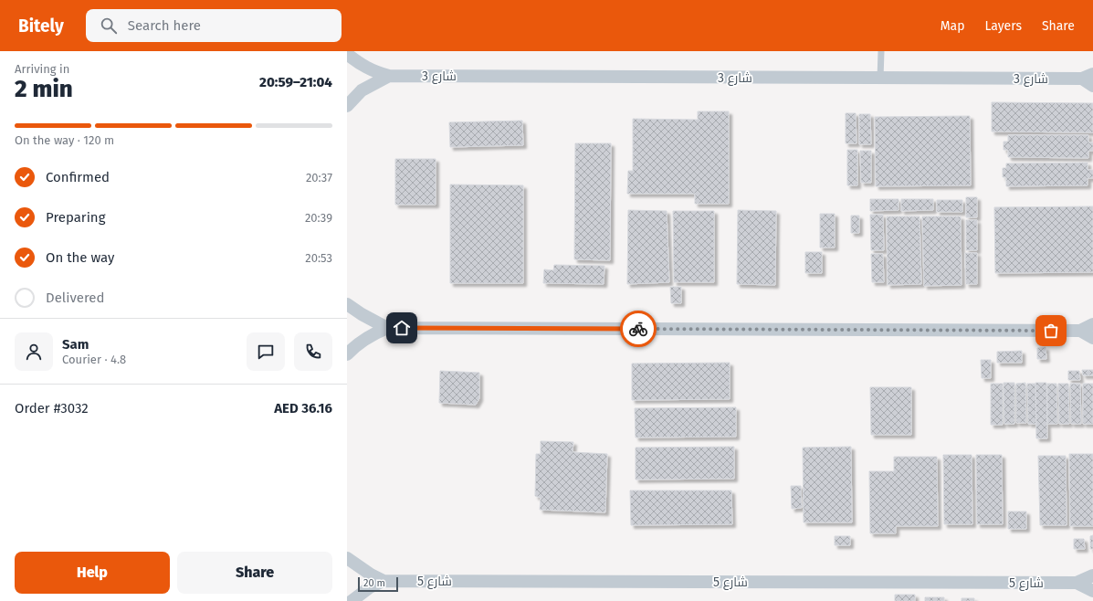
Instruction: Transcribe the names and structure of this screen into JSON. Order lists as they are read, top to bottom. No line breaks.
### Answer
{"streets":{"street":["شارع 3","شارع 5"]},"scale_bar":"20 m","page":{"header":"Bitely","search":"Search here","nav":["Map","Layers","Share"],"heading":["2 min","Arriving in","20:59–21:04"],"panel":["Sam","Courier · 4.8","Order #3032","AED 36.16"],"bar":"On the way · 120 m","list":[["Confirmed","20:37"],["Preparing","20:39"],["On the way","20:53"],"Delivered"],"buttons":["Help","Share"],"scale":"20 m"}}
